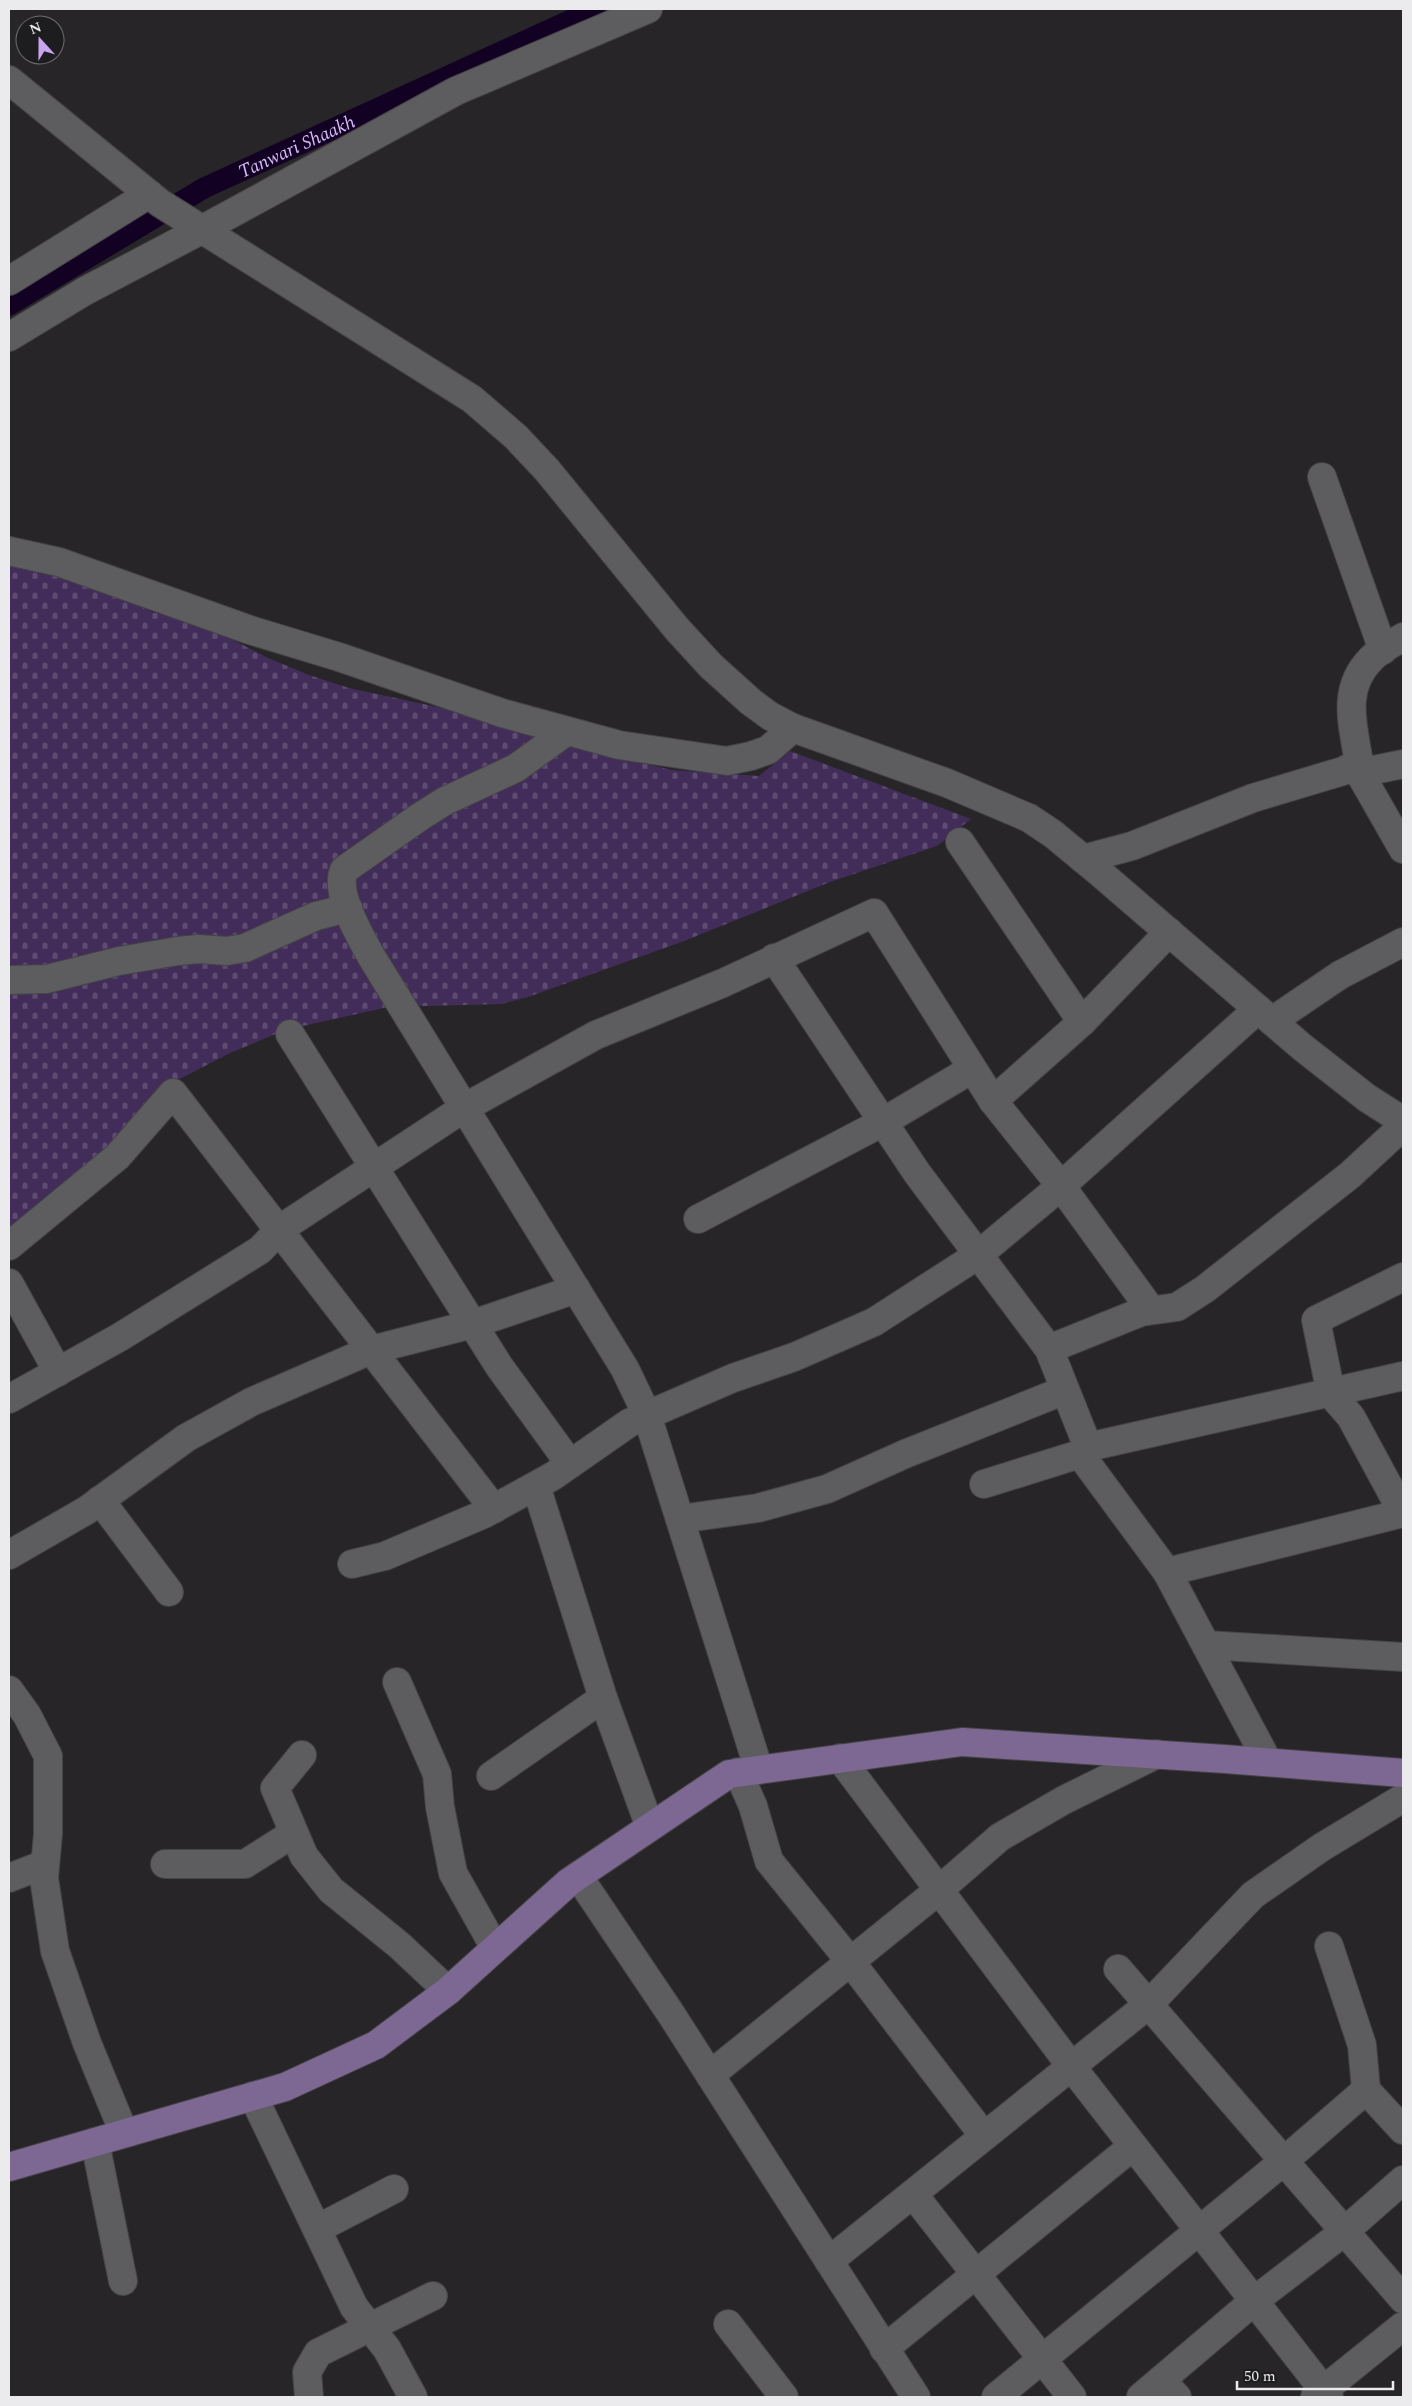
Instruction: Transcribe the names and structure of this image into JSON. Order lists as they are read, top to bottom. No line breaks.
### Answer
{"water":["Tanwari Shaakh"],"scale_bar":"50 m","north":"top"}
